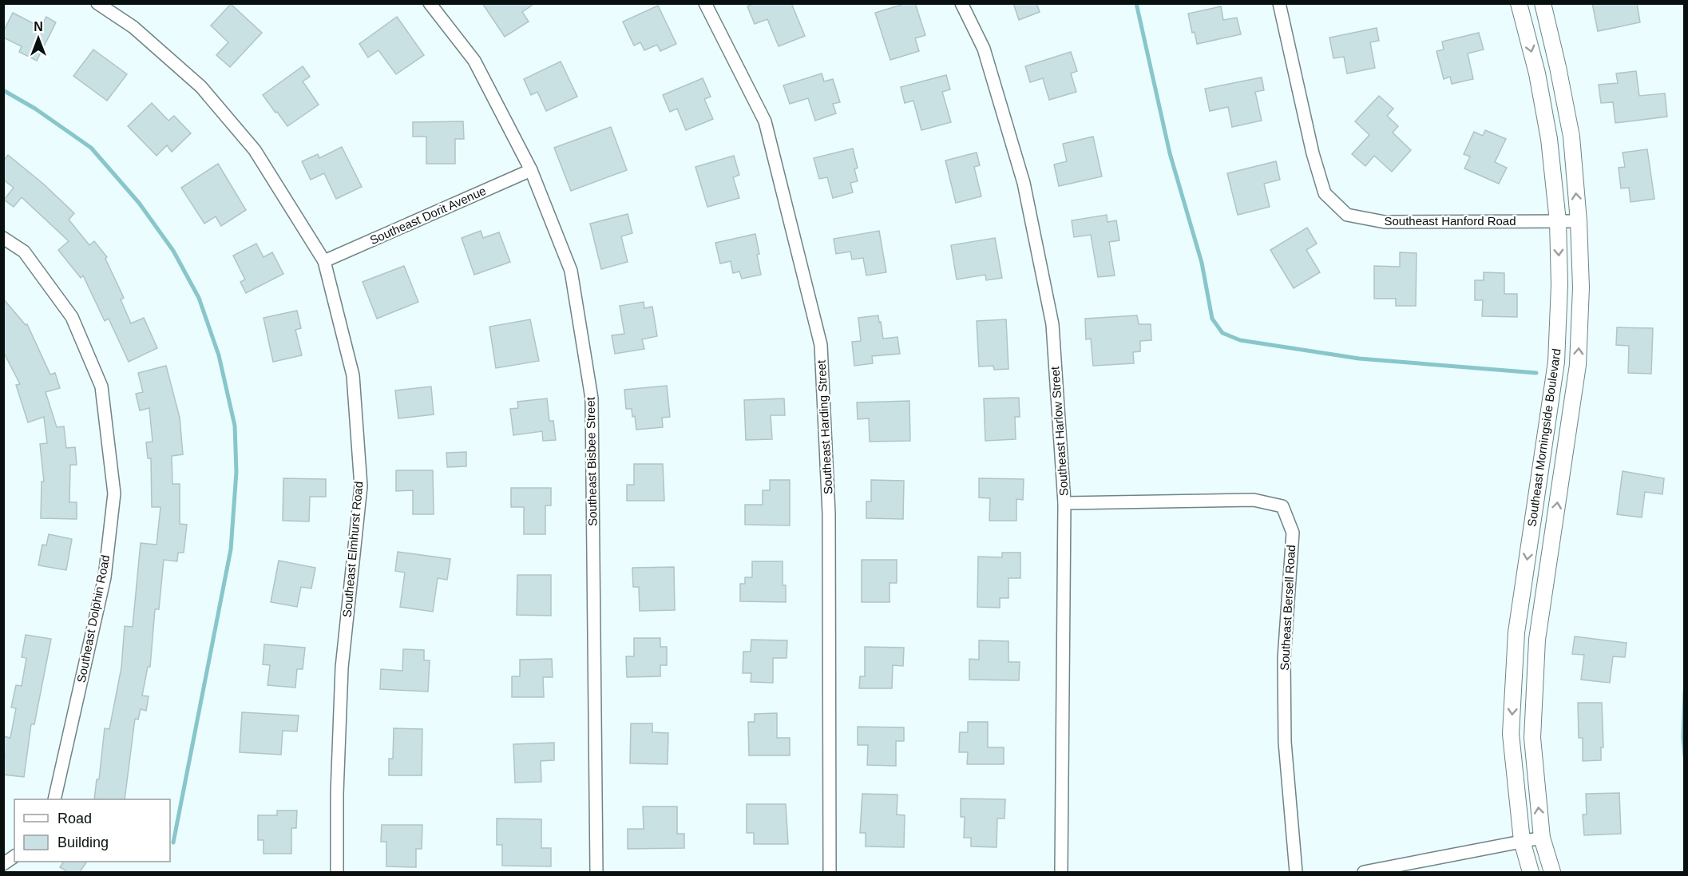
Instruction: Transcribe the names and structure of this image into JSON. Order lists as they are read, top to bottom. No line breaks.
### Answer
{"streets":{"street":["Southeast Dorit Avenue","Southeast Hanford Road","Southeast Harding Street","Southeast Harlow Street","Southeast Morningside Boulevard","Southeast Bisbee Street","Southeast Elmhurst Road","Southeast Bersell Road","Southeast Dolphin Road"]},"crossings":[["Southeast Dorit Avenue","Southeast Bisbee Street"],["Southeast Dorit Avenue","Southeast Elmhurst Road"],["Southeast Hanford Road","Southeast Morningside Boulevard"],["Southeast Harlow Street","Southeast Bersell Road"]],"legend":["Road","Building"],"north":"top"}
